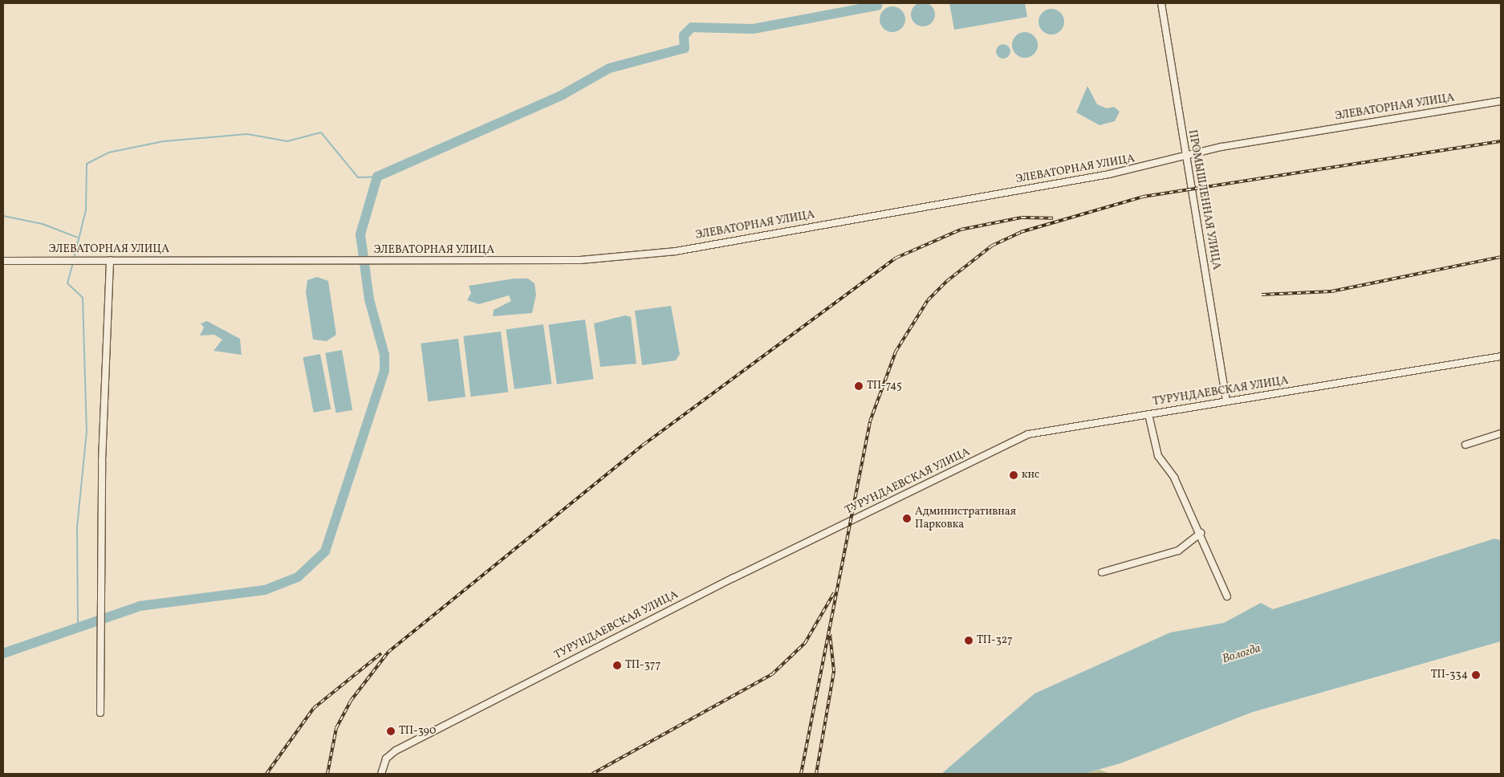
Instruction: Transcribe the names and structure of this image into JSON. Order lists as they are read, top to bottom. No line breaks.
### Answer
{"streets":{"street":["ЭЛЕВАТОРНАЯ УЛИЦА","ПРОМЫШЛЕННАЯ УЛИЦА","ТУРУНДАЕВСКАЯ УЛИЦА"]},"crossings":[["ЭЛЕВАТОРНАЯ УЛИЦА","ПРОМЫШЛЕННАЯ УЛИЦА"],["ПРОМЫШЛЕННАЯ УЛИЦА","ТУРУНДАЕВСКАЯ УЛИЦА"]],"water":["Вологда"],"places":["ТП-745","кнс","Административная Парковка","ТП-327","ТП-377","ТП-334","ТП-390"]}
